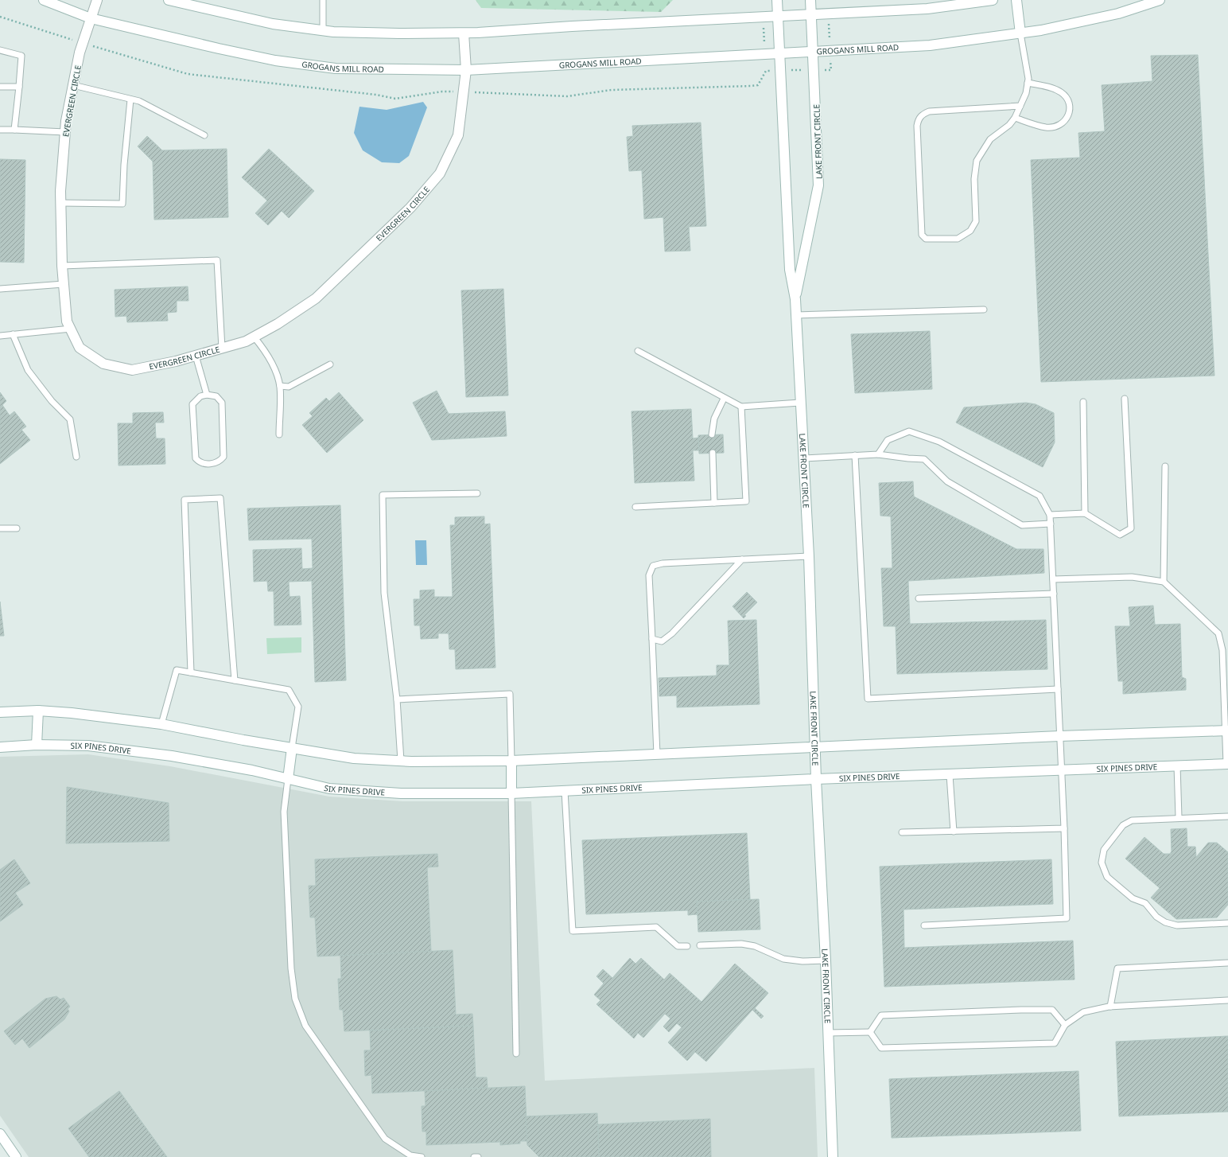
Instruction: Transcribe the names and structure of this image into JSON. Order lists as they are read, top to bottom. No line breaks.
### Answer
{"streets":{"street":["GROGANS MILL ROAD","EVERGREEN CIRCLE","LAKE FRONT CIRCLE","SIX PINES DRIVE"]},"crossings":[["GROGANS MILL ROAD","EVERGREEN CIRCLE"],["GROGANS MILL ROAD","LAKE FRONT CIRCLE"],["LAKE FRONT CIRCLE","SIX PINES DRIVE"]]}
